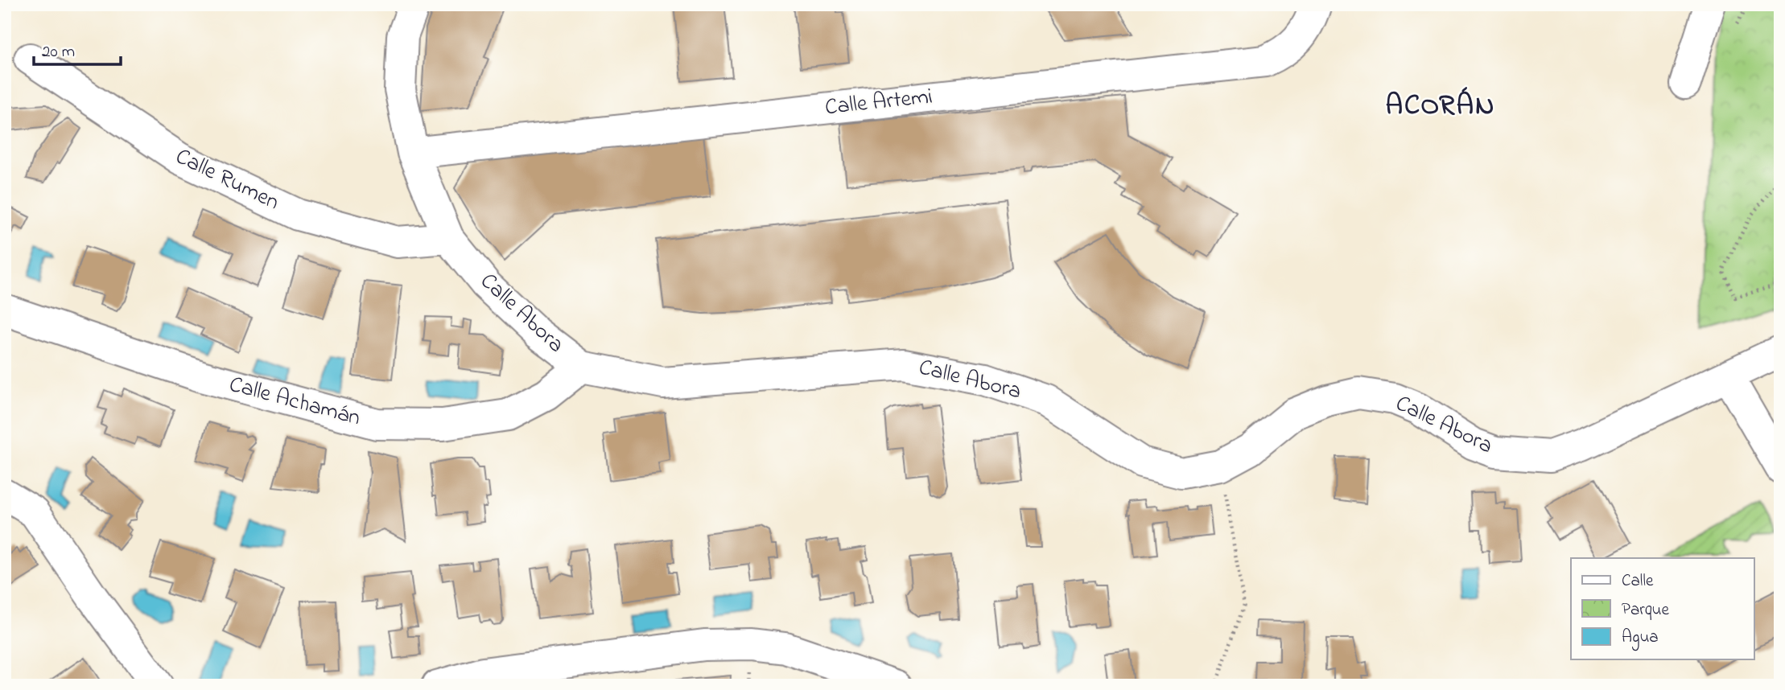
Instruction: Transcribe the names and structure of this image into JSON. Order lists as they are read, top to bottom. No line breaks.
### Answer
{"streets":{"street":["Calle Artemi","Calle Rumen","Calle Abora","Calle Achamán"]},"crossings":[["Calle Artemi","Calle Abora"],["Calle Rumen","Calle Abora"],["Calle Abora","Calle Achamán"]],"districts":["ACORÁN"],"legend":["Calle","Parque","Agua"],"scale_bar":"20 m"}
